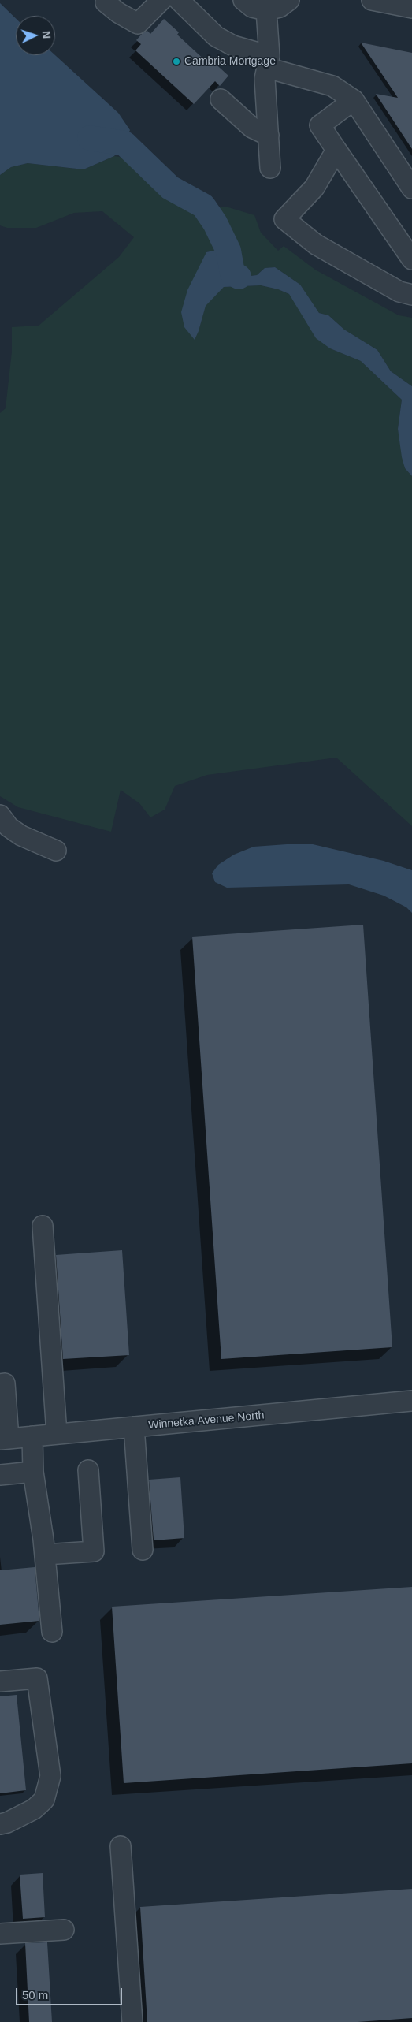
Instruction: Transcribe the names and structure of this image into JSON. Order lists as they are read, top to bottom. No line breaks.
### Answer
{"streets":{"street":["Winnetka Avenue North"]},"places":["Cambria Mortgage"],"scale_bar":"50 m","north":"right"}
